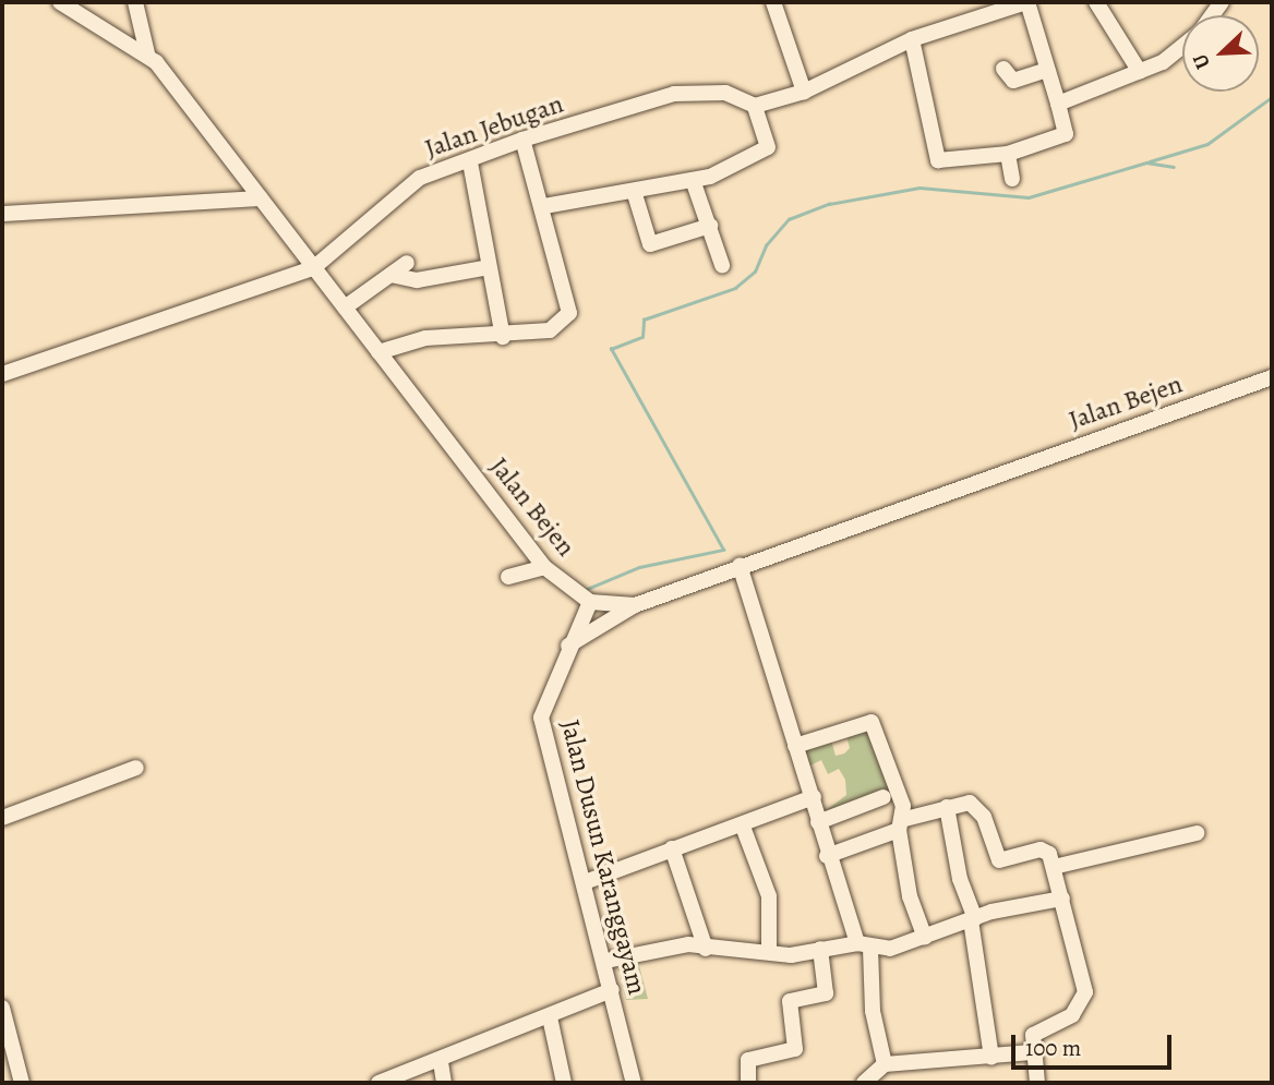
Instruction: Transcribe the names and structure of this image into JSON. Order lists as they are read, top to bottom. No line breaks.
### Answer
{"streets":{"street":["Jalan Jebugan","Jalan Bejen","Jalan Dusun Karanggayam"]},"crossings":[["Jalan Jebugan","Jalan Bejen"],["Jalan Bejen","Jalan Dusun Karanggayam"]],"scale_bar":"100 m","north":"bottom left"}
